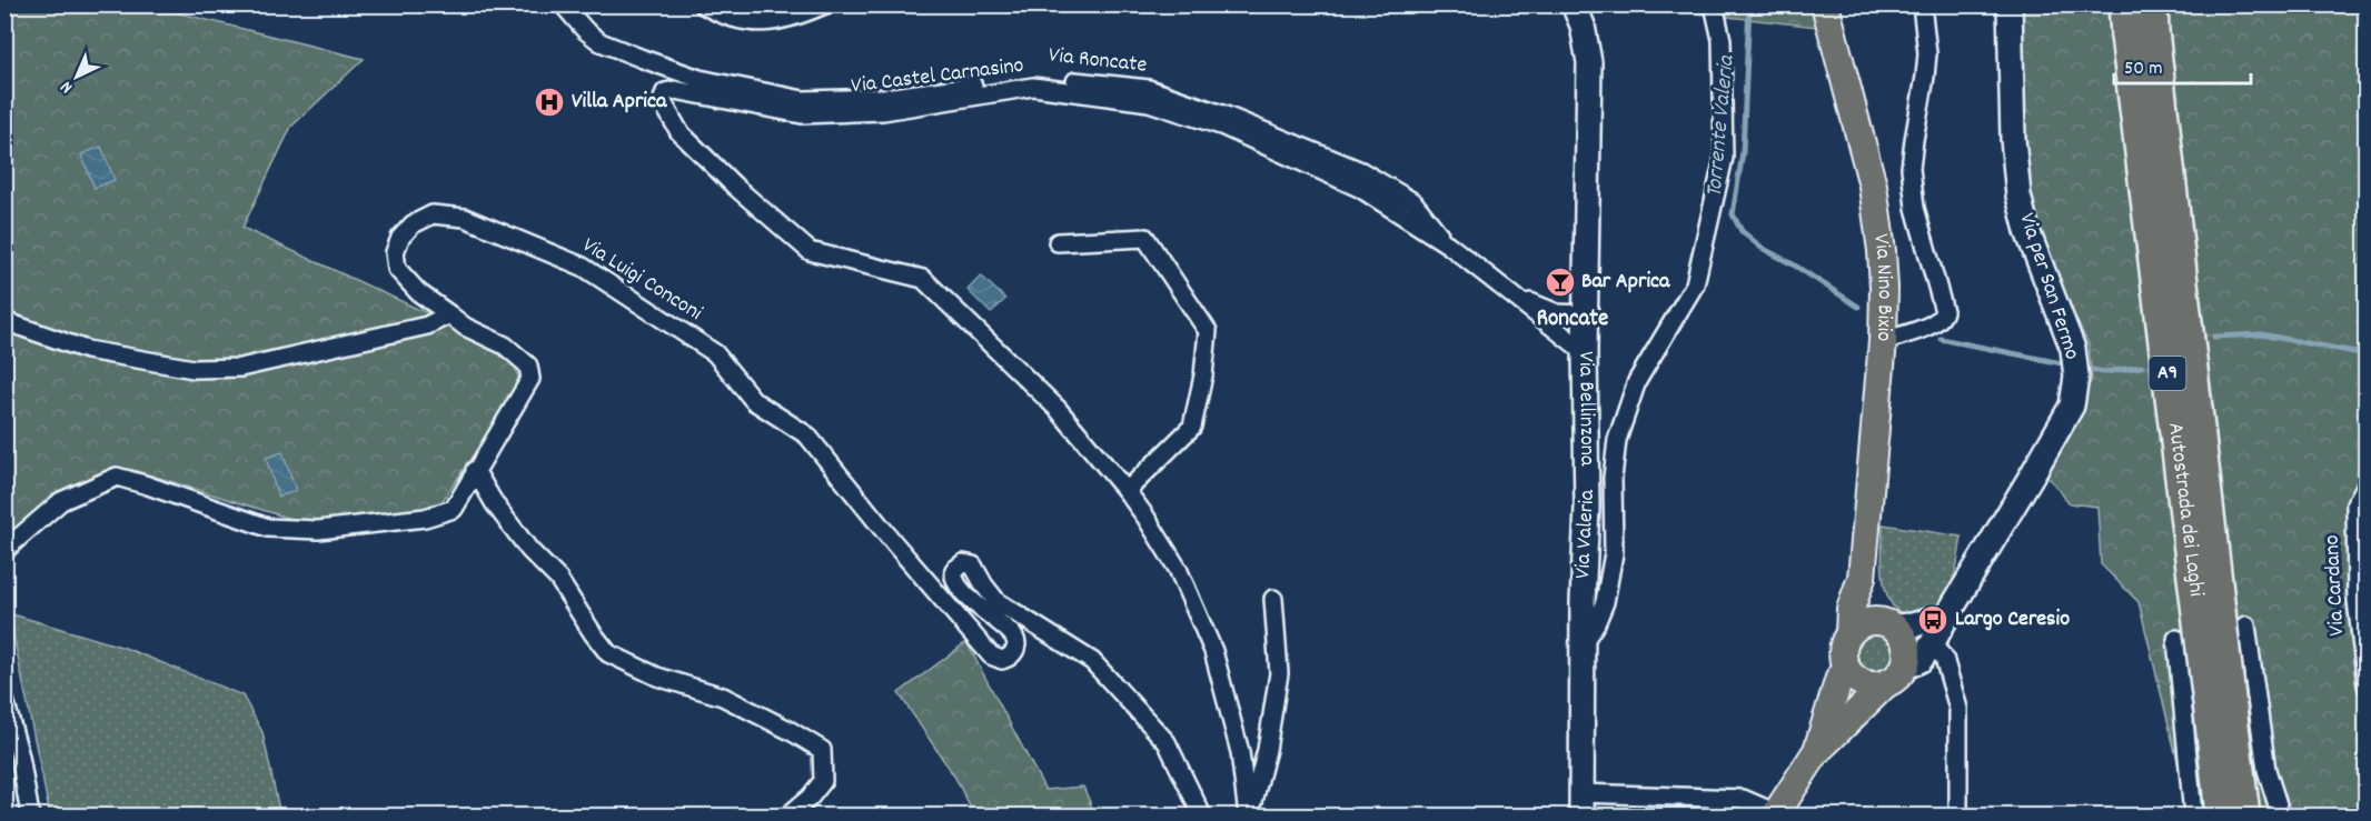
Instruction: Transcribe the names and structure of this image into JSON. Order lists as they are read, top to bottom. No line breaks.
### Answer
{"streets":{"highway":["A9","Autostrada dei Laghi"],"main road":["Via Nino Bixio"],"street":["Via Roncate","Via Castel Carnasino","Via Luigi Conconi","Via per San Fermo","Via Bellinzona","Via Valeria","Via Cardano"]},"crossings":[["Via Roncate","Via Castel Carnasino"],["Via Castel Carnasino","Via Bellinzona"],["Via per San Fermo","Via Nino Bixio"],["Via Bellinzona","Via Valeria"]],"districts":["Roncate"],"water":["Torrente Valeria"],"places":{"hospital":["Villa Aprica"],"bar":["Bar Aprica"],"bus stop":["Largo Ceresio"]},"scale_bar":"50 m","north":"bottom left"}
